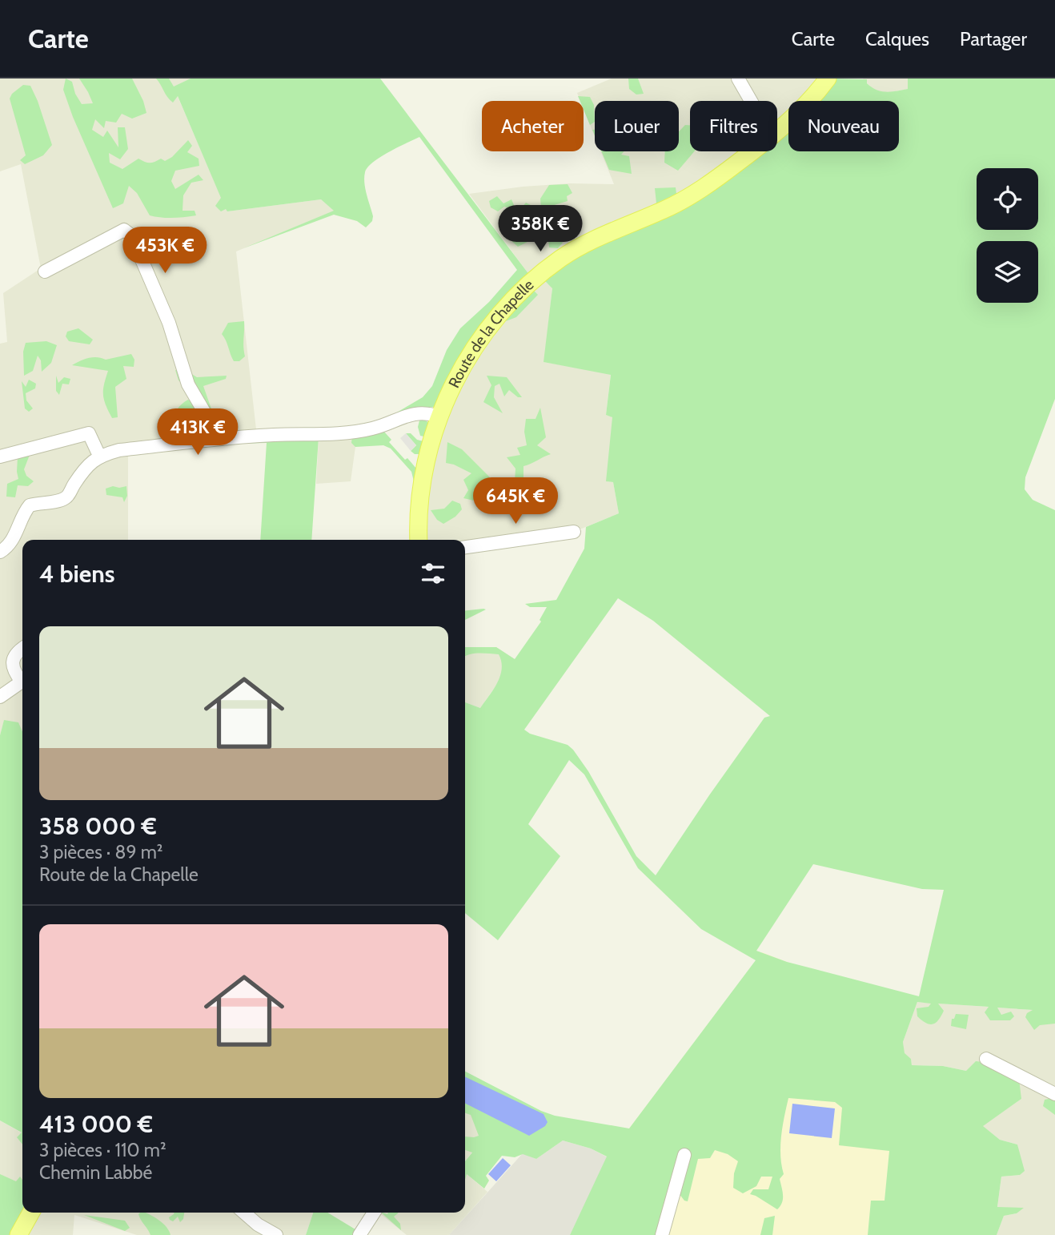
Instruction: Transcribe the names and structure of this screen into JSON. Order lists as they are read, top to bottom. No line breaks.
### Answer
{"streets":{"main road":["Route de la Chapelle"]},"page":{"header":"Carte","nav":["Carte","Calques","Partager"],"chip":["Acheter","Louer","Filtres","Nouveau"],"price":["358K €","453K €","413K €","645K €"],"heading":"4 biens","list":[{"name":"358 000 €","note":"3 pièces · 89 m² · Route de la Chapelle"},{"name":"413 000 €","note":"3 pièces · 110 m² · Chemin Labbé"}]}}
